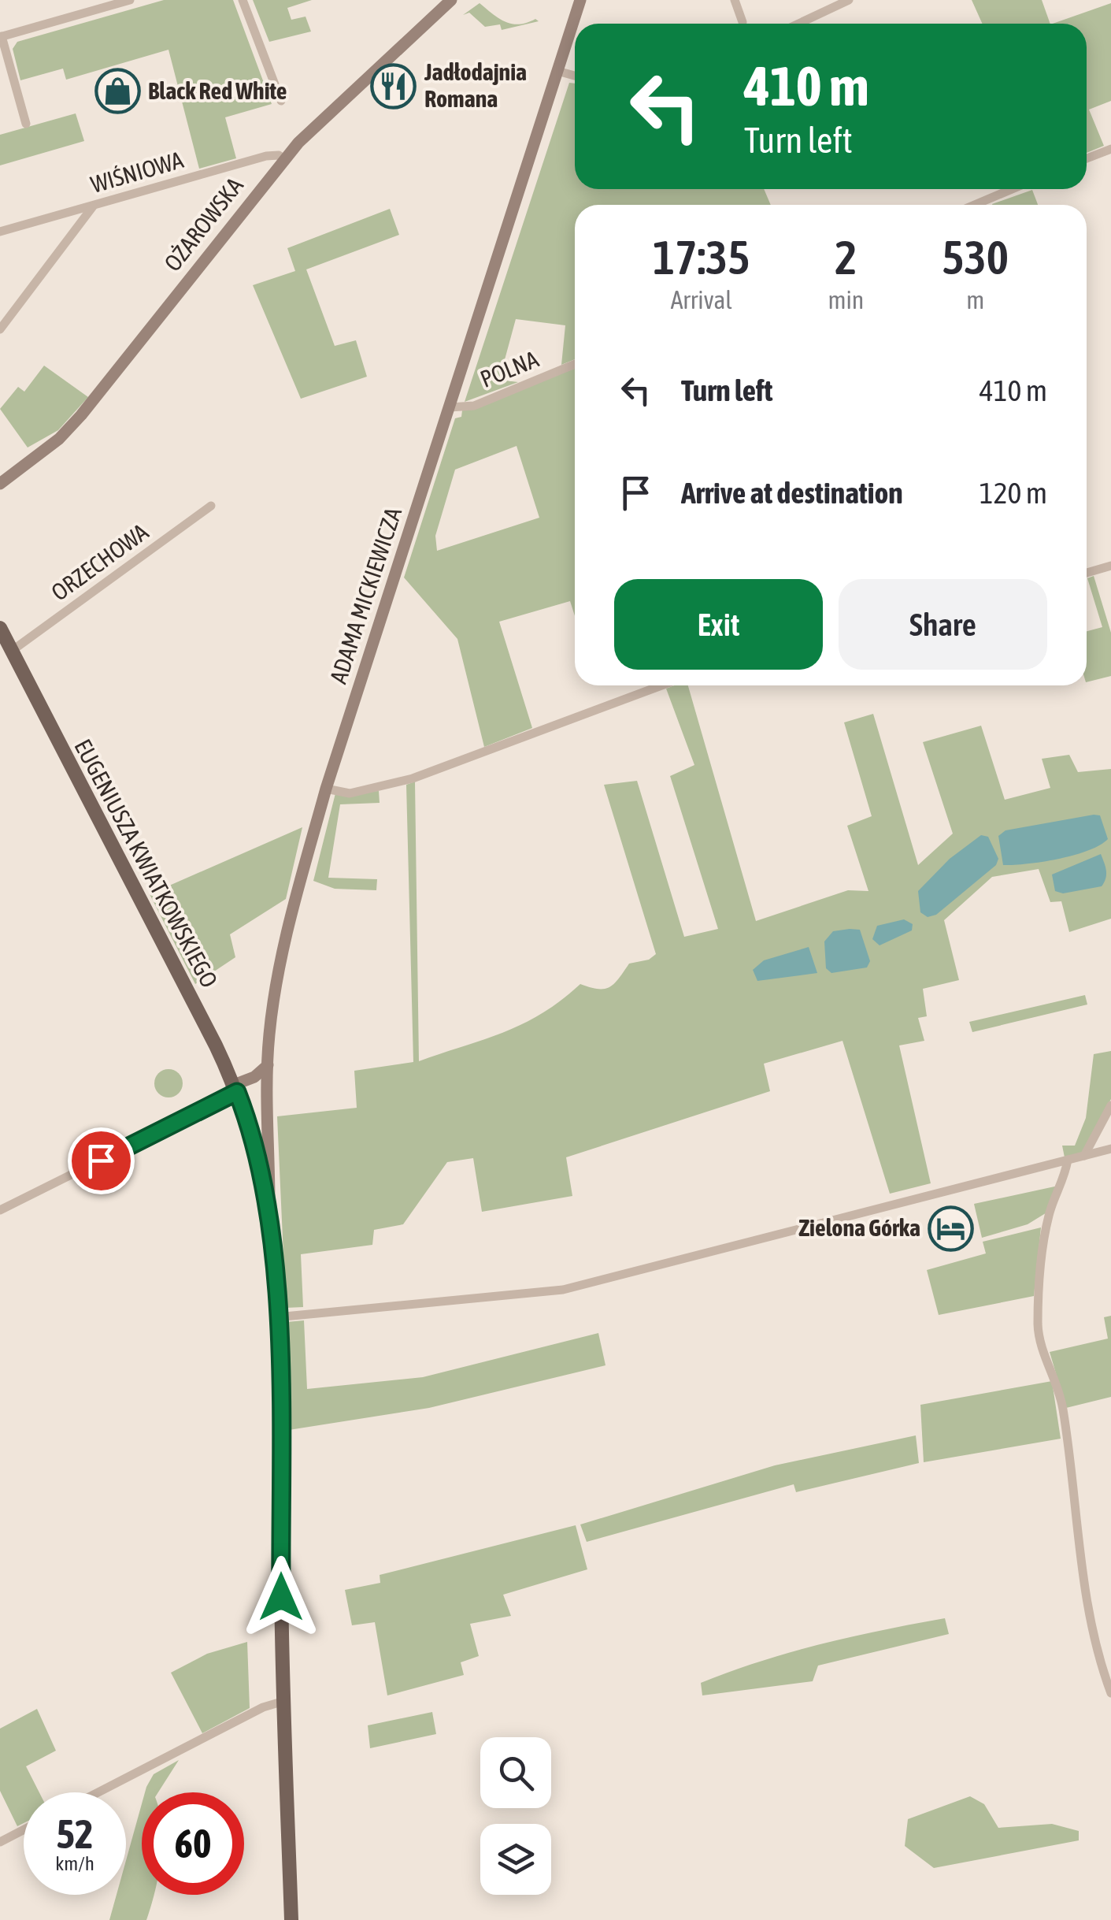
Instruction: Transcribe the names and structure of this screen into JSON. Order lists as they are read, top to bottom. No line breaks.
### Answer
{"streets":{"main road":["ADAMA MICKIEWICZA","EUGENIUSZA KWIATKOWSKIEGO"],"street":["WIŚNIOWA","OŻAROWSKA","POLNA","ORZECHOWA"]},"crossings":[["WIŚNIOWA","OŻAROWSKA"],["POLNA","ADAMA MICKIEWICZA"],["ORZECHOWA","EUGENIUSZA KWIATKOWSKIEGO"],["ADAMA MICKIEWICZA","EUGENIUSZA KWIATKOWSKIEGO"]],"places":{"restaurant":["Jadłodajnia Romana"],"shop":["Black Red White"],"hotel":["Zielona Górka"]},"page":{"turn":["410 m","Turn left"],"eta":["17:35","Arrival","2","min","530","m"],"list":[{"name":"Turn left","value":"410 m"},{"name":"Arrive at destination","value":"120 m"}],"buttons":["Exit","Share"],"speed":"52 km/h","limit":"60"}}
